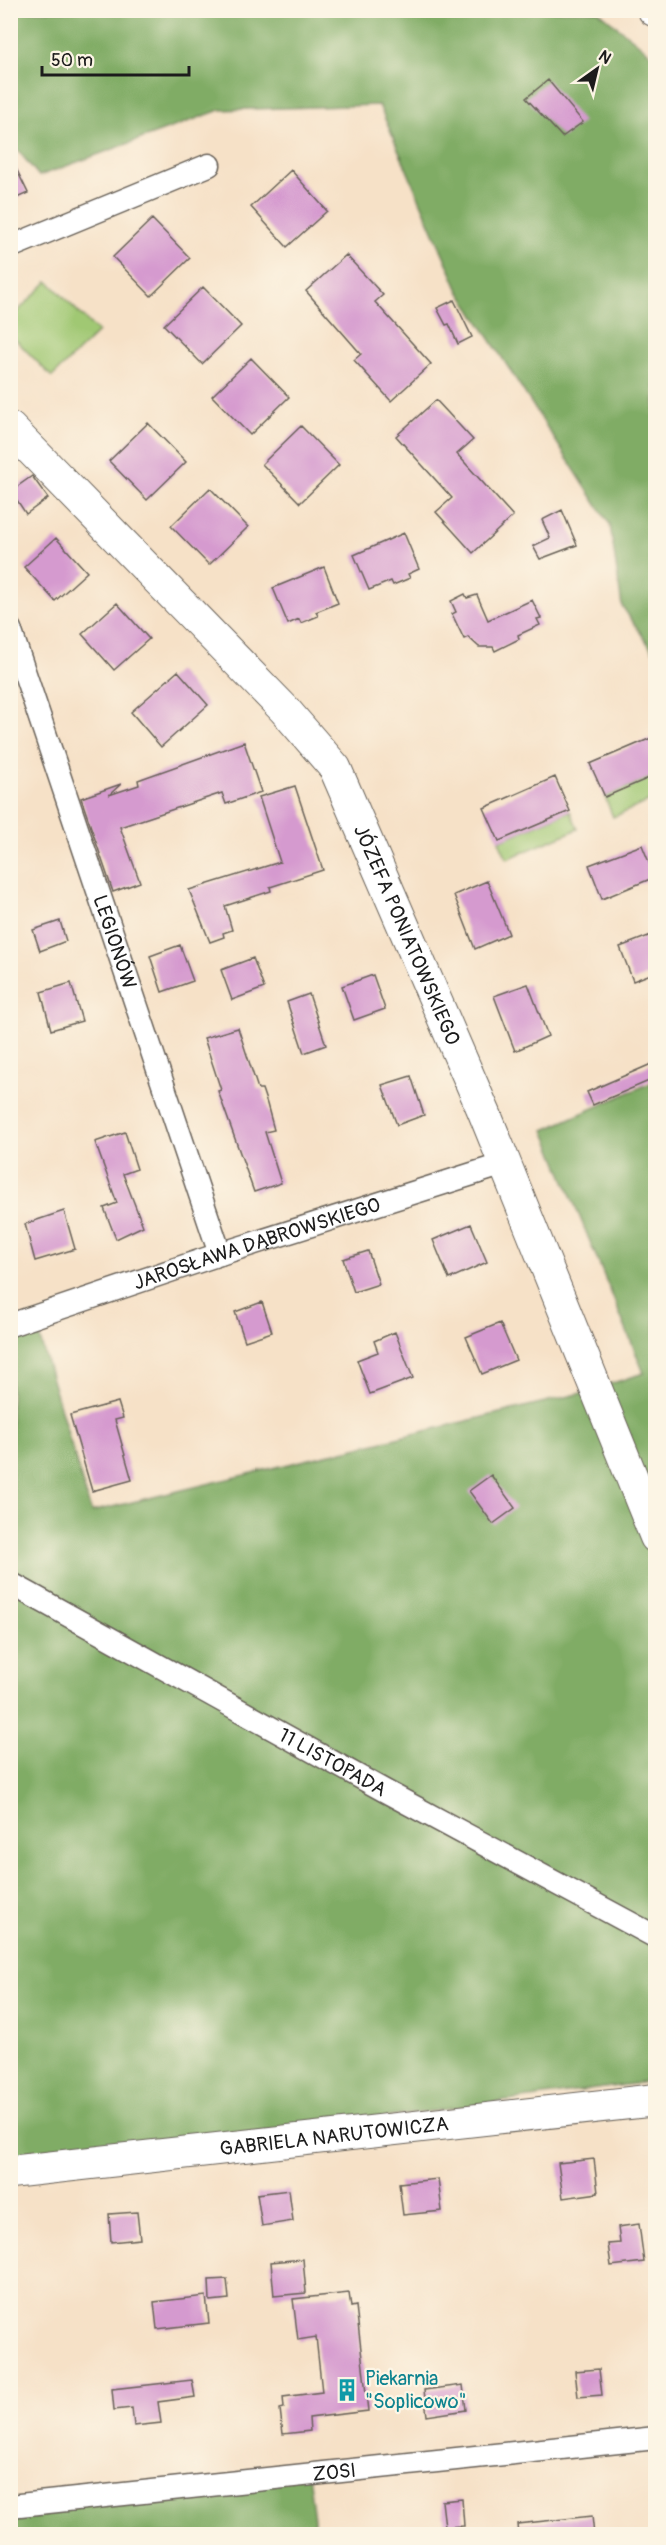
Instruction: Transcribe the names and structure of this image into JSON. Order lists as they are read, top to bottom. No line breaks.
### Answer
{"streets":{"street":["JÓZEFA PONIATOWSKIEGO","LEGIONÓW","JAROSŁAWA DĄBROWSKIEGO","11 LISTOPADA","GABRIELA NARUTOWICZA","ZOSI"]},"crossings":[["JÓZEFA PONIATOWSKIEGO","JAROSŁAWA DĄBROWSKIEGO"],["LEGIONÓW","JAROSŁAWA DĄBROWSKIEGO"]],"places":{"building":["Piekarnia \"Soplicowo\""]},"scale_bar":"50 m","north":"top right"}
